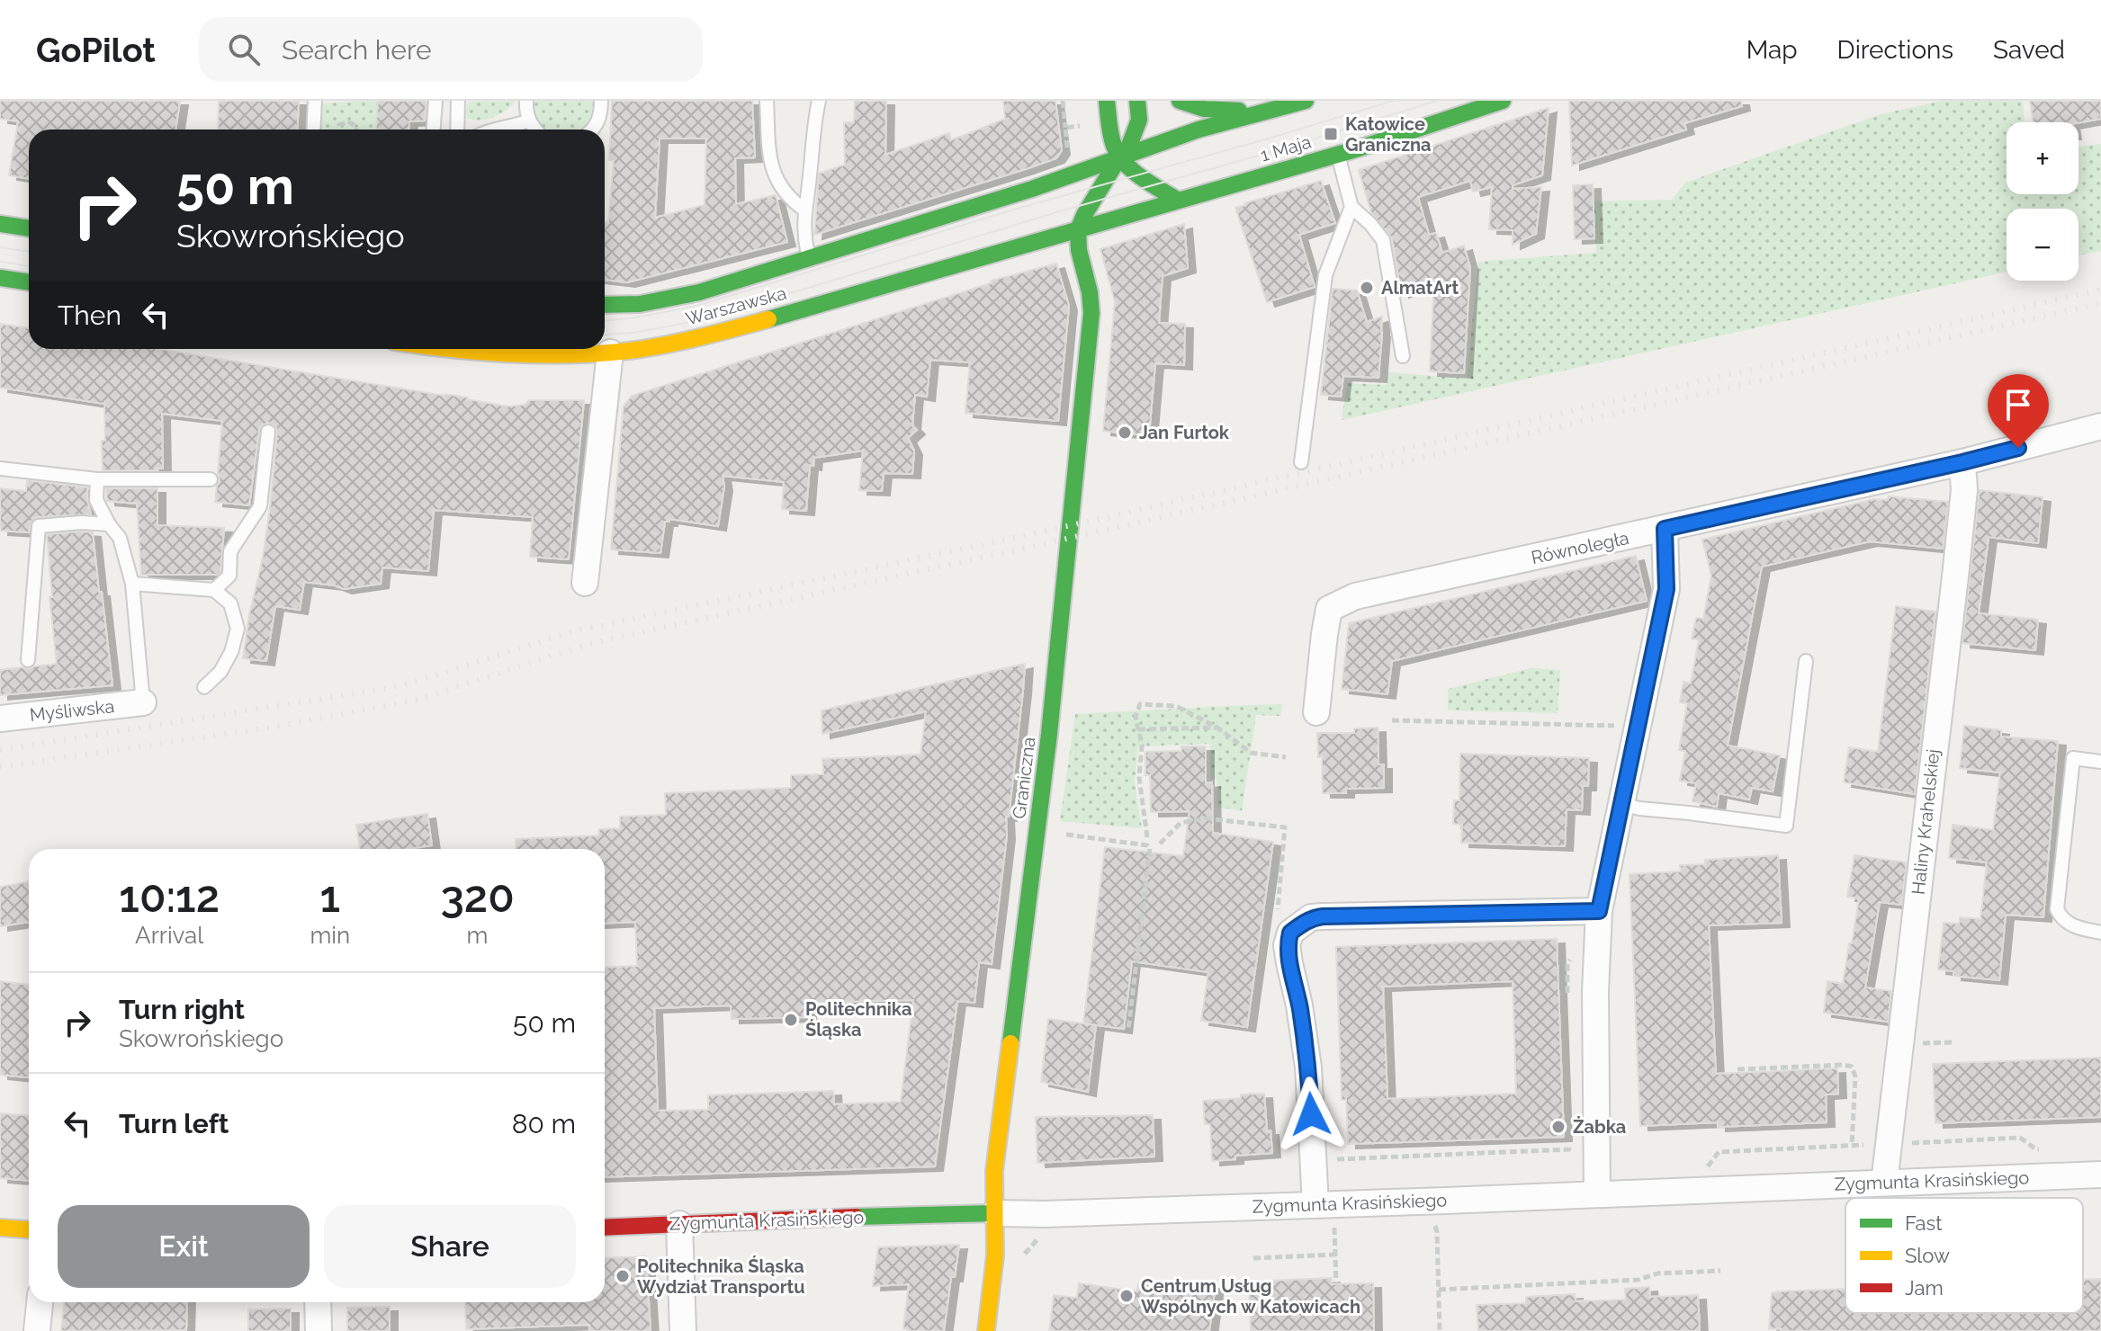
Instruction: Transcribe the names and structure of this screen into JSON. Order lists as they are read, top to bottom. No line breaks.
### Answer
{"streets":{"street":["1 Maja","Warszawska","Równoległa","Myśliwska","Graniczna","Haliny Krahelskiej","Zygmunta Krasińskiego"]},"crossings":[["1 Maja","Warszawska"],["1 Maja","Graniczna"],["Warszawska","Graniczna"],["Równoległa","Haliny Krahelskiej"],["Graniczna","Zygmunta Krasińskiego"],["Haliny Krahelskiej","Zygmunta Krasińskiego"]],"places":{"transit":["Katowice Graniczna"],"other":["AlmatArt","Jan Furtok","Politechnika Śląska","Żabka","Politechnika Śląska Wydział Transportu","Centrum Usług Wspólnych w Katowicach"]},"legend":["Fast","Slow","Jam"],"page":{"header":"GoPilot","search":"Search here","nav":["Map","Directions","Saved"],"map_buttons":["+","−"],"turn":["50 m","Skowrońskiego"],"then":"Then","eta":["10:12","Arrival","1","min","320","m"],"list":[{"name":"Turn right","note":"Skowrońskiego","value":"50 m"},{"name":"Turn left","value":"80 m"}],"buttons":["Exit","Share"]}}
